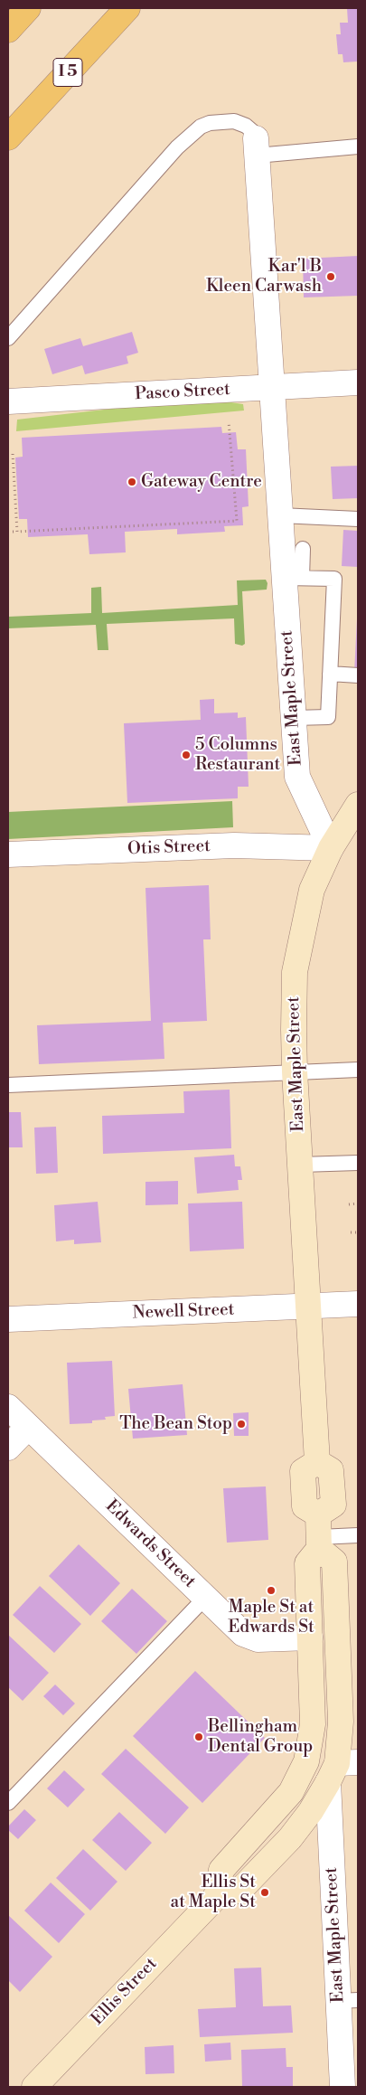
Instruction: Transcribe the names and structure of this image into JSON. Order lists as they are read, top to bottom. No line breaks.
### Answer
{"streets":{"highway":["I 5"],"main road":["East Maple Street","Ellis Street"],"street":["Pasco Street","Otis Street","Newell Street","Edwards Street"]},"crossings":[["Pasco Street","East Maple Street"],["East Maple Street","Otis Street"],["East Maple Street","Newell Street"]],"places":["Kar'l B Kleen Carwash","Gateway Centre","5 Columns Restaurant","The Bean Stop","Maple St at Edwards St","Bellingham Dental Group","Ellis St at Maple St"]}
